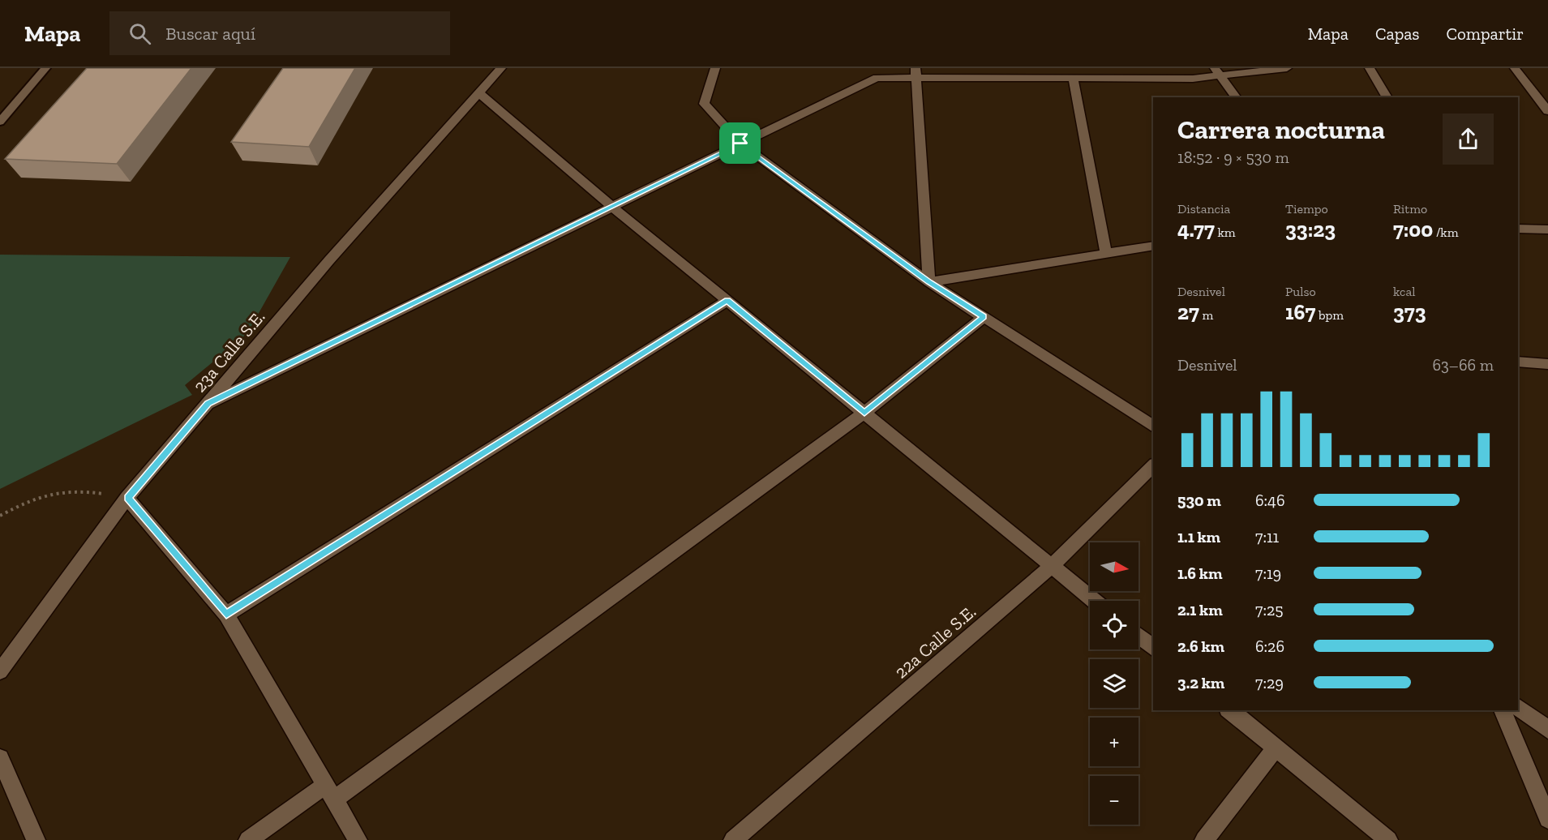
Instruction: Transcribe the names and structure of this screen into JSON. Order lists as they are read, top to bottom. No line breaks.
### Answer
{"streets":{"street":["23a Calle S.E.","22a Calle S.E."]},"north":"right","page":{"header":"Mapa","search":"Buscar aquí","nav":["Mapa","Capas","Compartir"],"heading":["Carrera nocturna","18:52 · 9 × 530 m"],"stats":[["Distancia","4.77 km"],["Tiempo","33:23"],["Ritmo","7:00 /km"],["Desnivel","27 m"],["Pulso","167 bpm"],["kcal","373"]],"chart":["Desnivel","63–66 m"],"list":[{"name":"530 m","note":"6:46"},{"name":"1.1 km","note":"7:11"},{"name":"1.6 km","note":"7:19"},{"name":"2.1 km","note":"7:25"},{"name":"2.6 km","note":"6:26"},{"name":"3.2 km","note":"7:29"}],"map_buttons":["+","−"]}}
